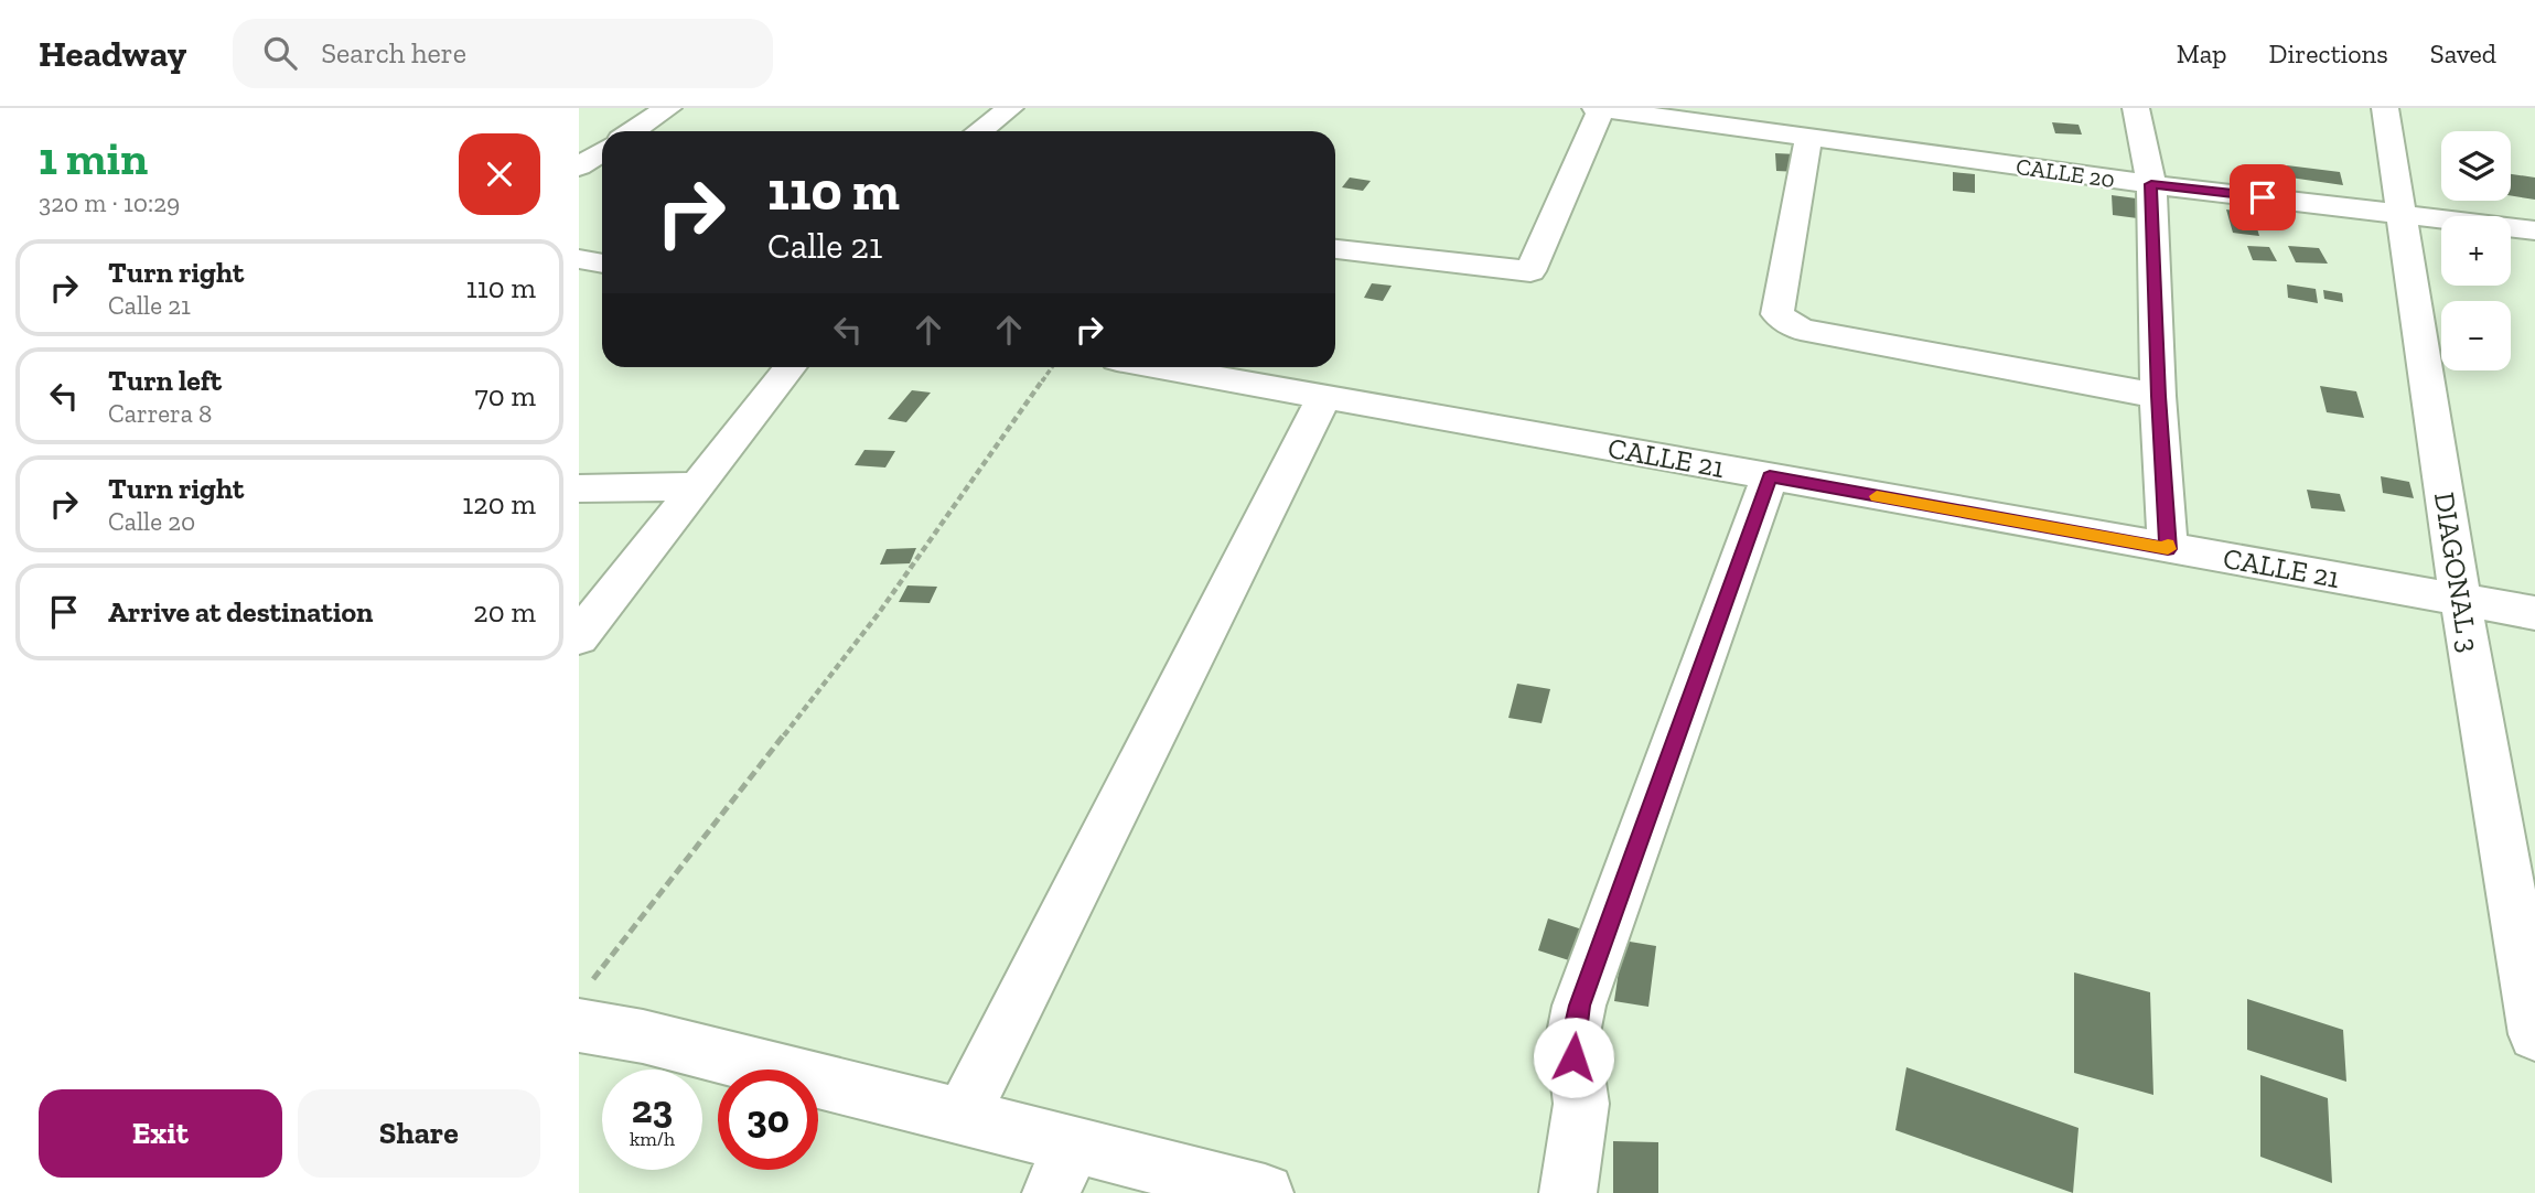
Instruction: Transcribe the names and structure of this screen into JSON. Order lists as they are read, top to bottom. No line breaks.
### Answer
{"streets":{"street":["CALLE 20","CALLE 21","DIAGONAL 3"]},"crossings":[["CALLE 20","DIAGONAL 3"],["CALLE 21","DIAGONAL 3"]],"page":{"header":"Headway","search":"Search here","nav":["Map","Directions","Saved"],"heading":["1 min","320 m · 10:29"],"map_buttons":["+","−"],"turn":["110 m","Calle 21"],"list":[{"name":"Turn right","note":"Calle 21","value":"110 m"},{"name":"Turn left","note":"Carrera 8","value":"70 m"},{"name":"Turn right","note":"Calle 20","value":"120 m"},{"name":"Arrive at destination","value":"20 m"}],"speed":"23 km/h","limit":"30","buttons":["Exit","Share"]}}
